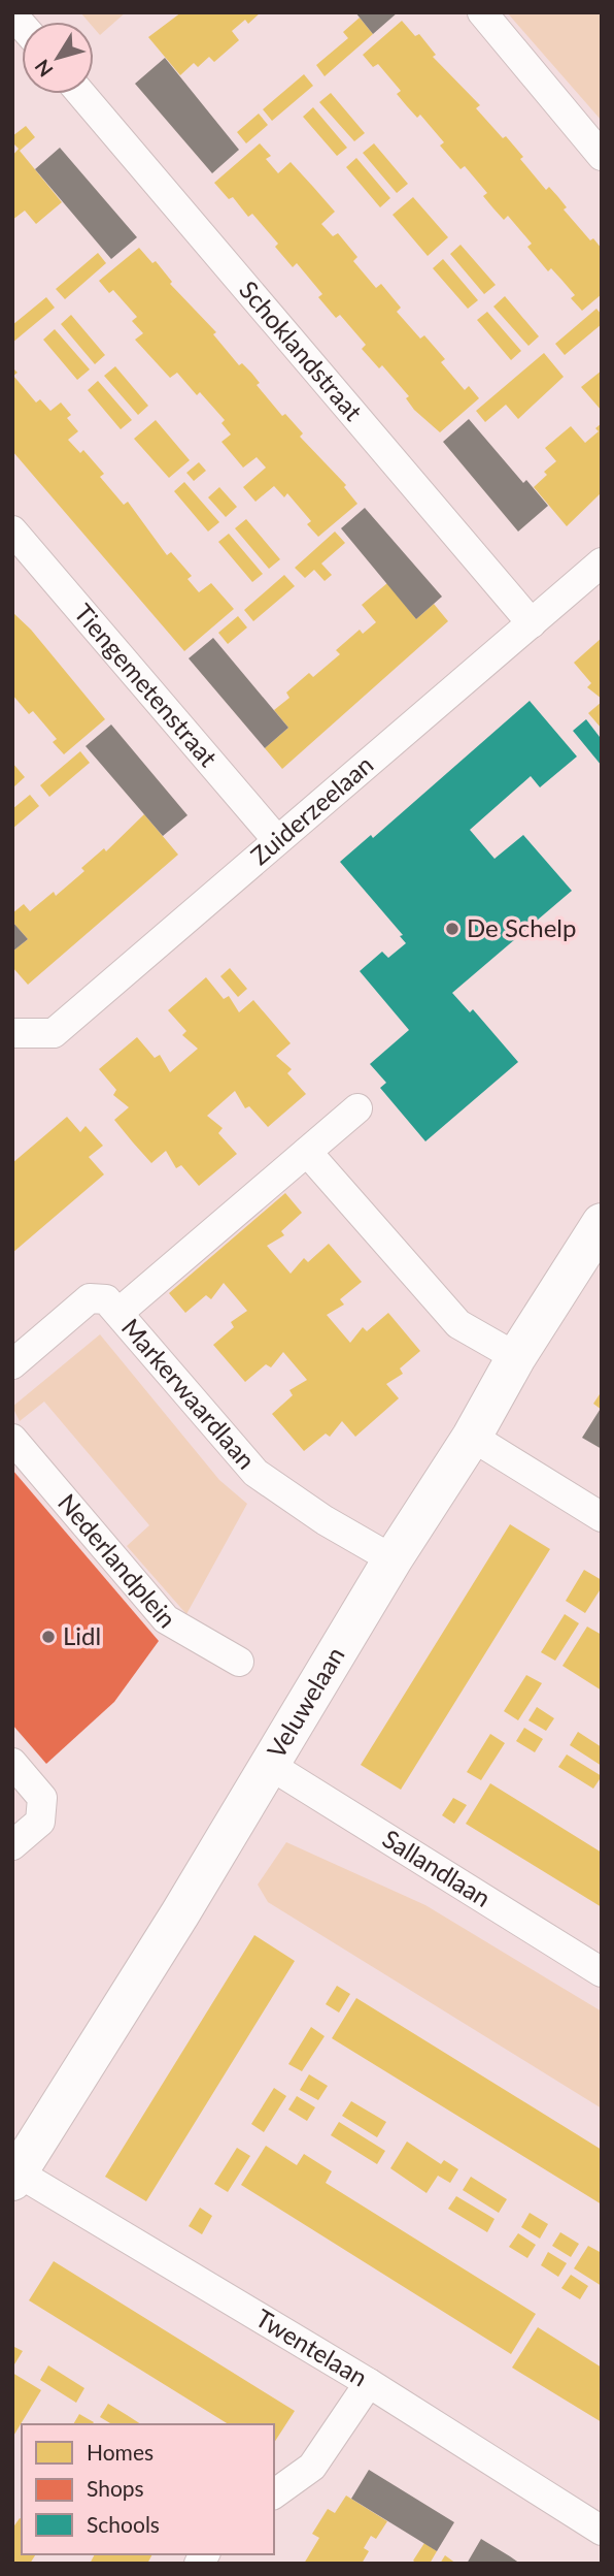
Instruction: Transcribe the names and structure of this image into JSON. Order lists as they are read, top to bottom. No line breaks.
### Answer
{"streets":{"street":["Schoklandstraat","Tiengemetenstraat","Zuiderzeelaan","Markerwaardlaan","Nederlandplein","Veluwelaan","Sallandlaan","Twentelaan"]},"crossings":[["Schoklandstraat","Zuiderzeelaan"],["Tiengemetenstraat","Zuiderzeelaan"],["Markerwaardlaan","Veluwelaan"],["Veluwelaan","Sallandlaan"],["Veluwelaan","Twentelaan"]],"places":["De Schelp","Lidl"],"legend":["Homes","Shops","Schools"],"north":"bottom left"}
